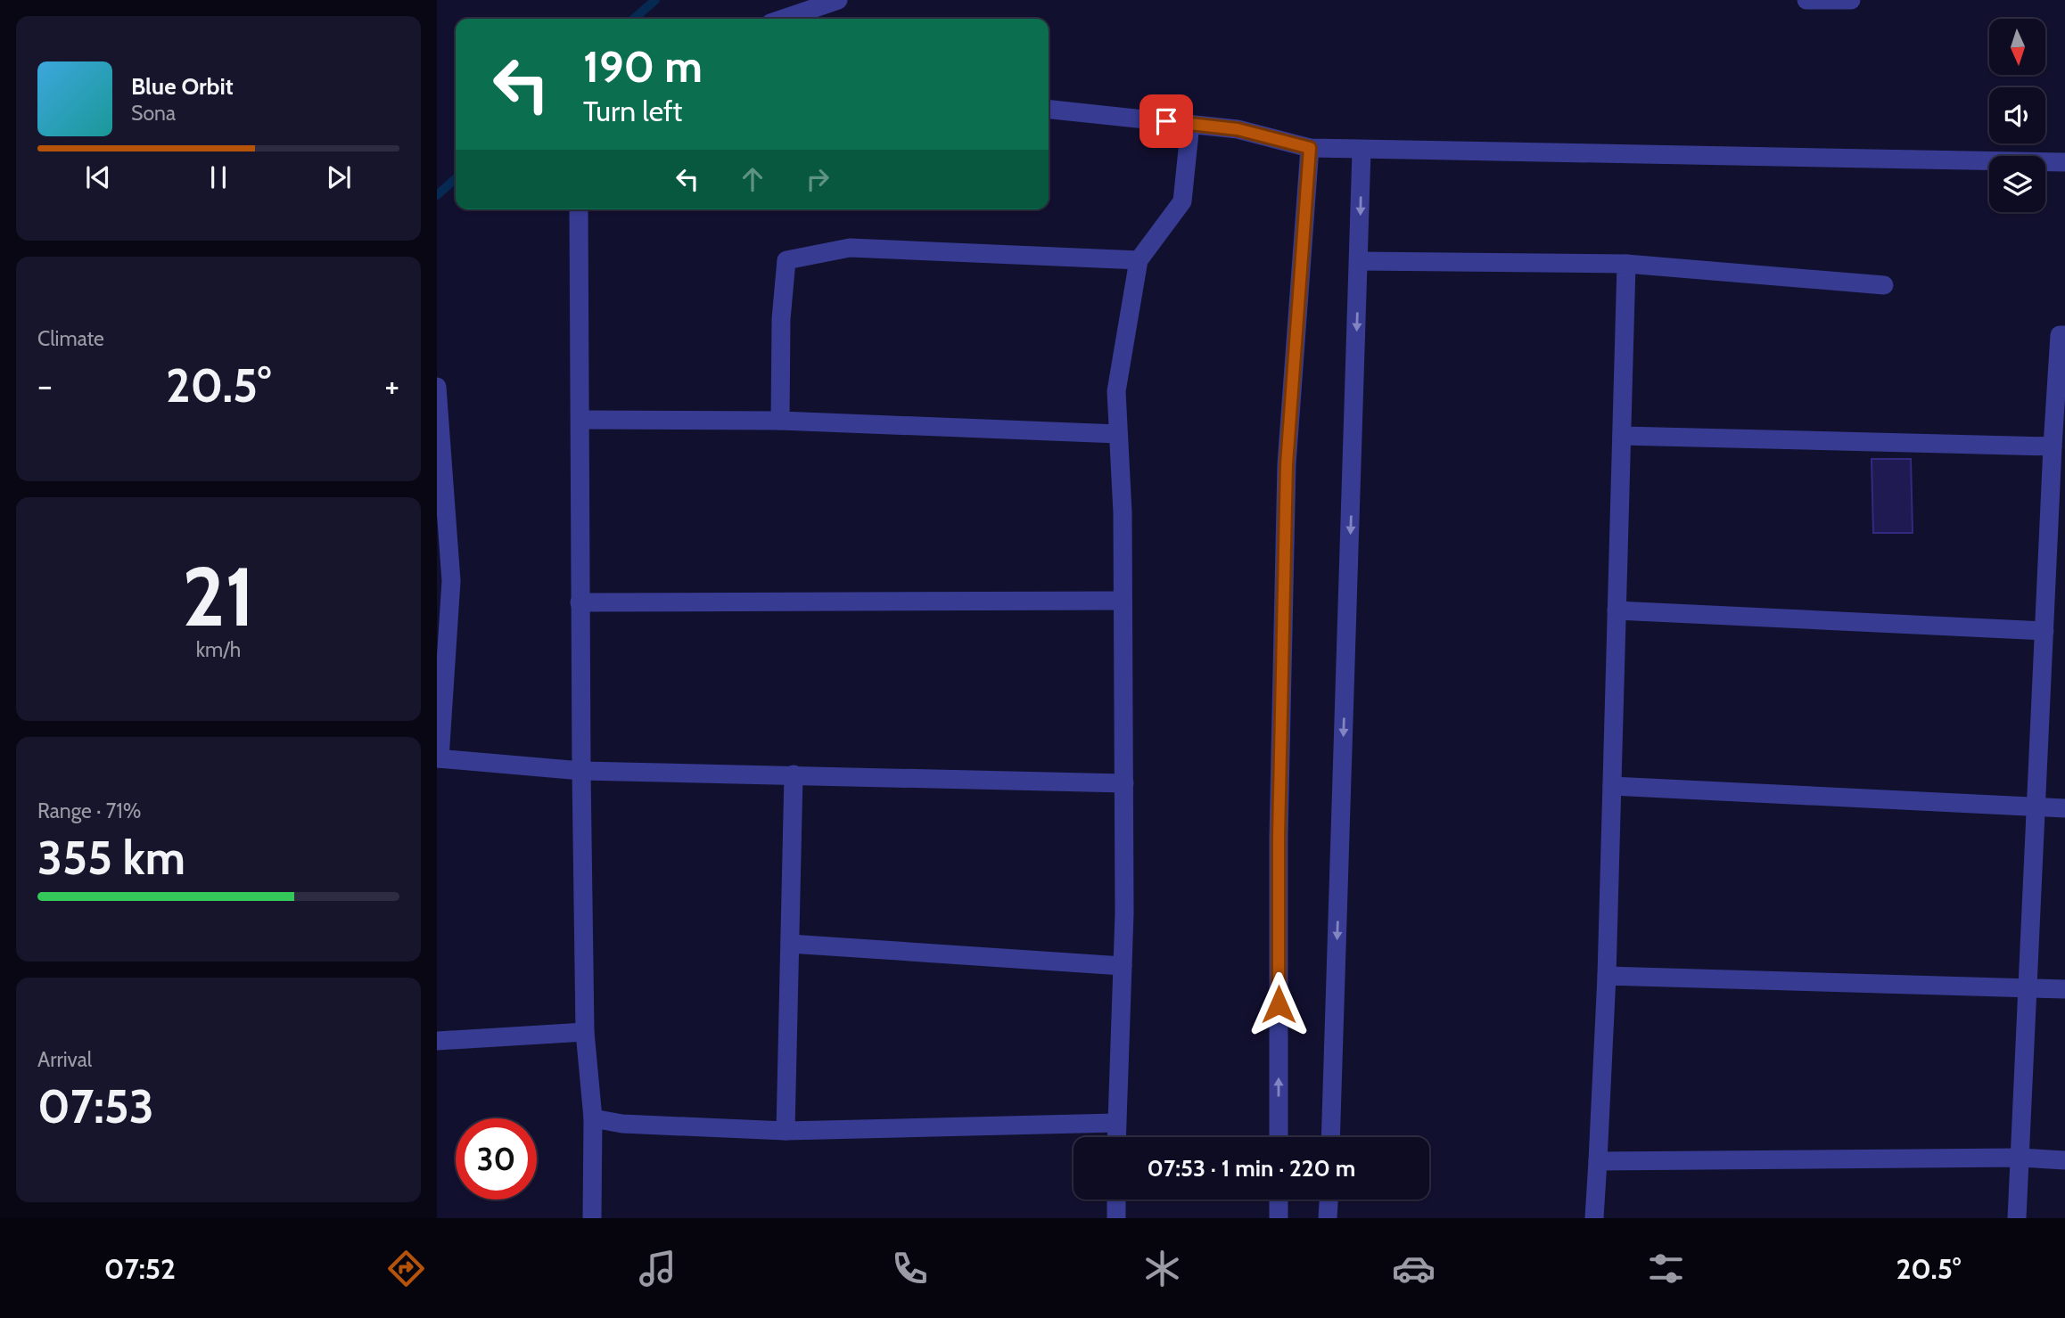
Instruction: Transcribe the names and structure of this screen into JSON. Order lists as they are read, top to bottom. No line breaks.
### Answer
{"north":"bottom","page":{"turn":["190 m","Turn left"],"song":["Blue Orbit","Sona"],"tile":["Climate",["21","km/h"],["Range · 71%","355 km"],["Arrival","07:53"]],"heat":["−","20.5°","+"],"limit":"30","trip":"07:53 · 1 min · 220 m","tabs":["07:52","20.5°"]}}
